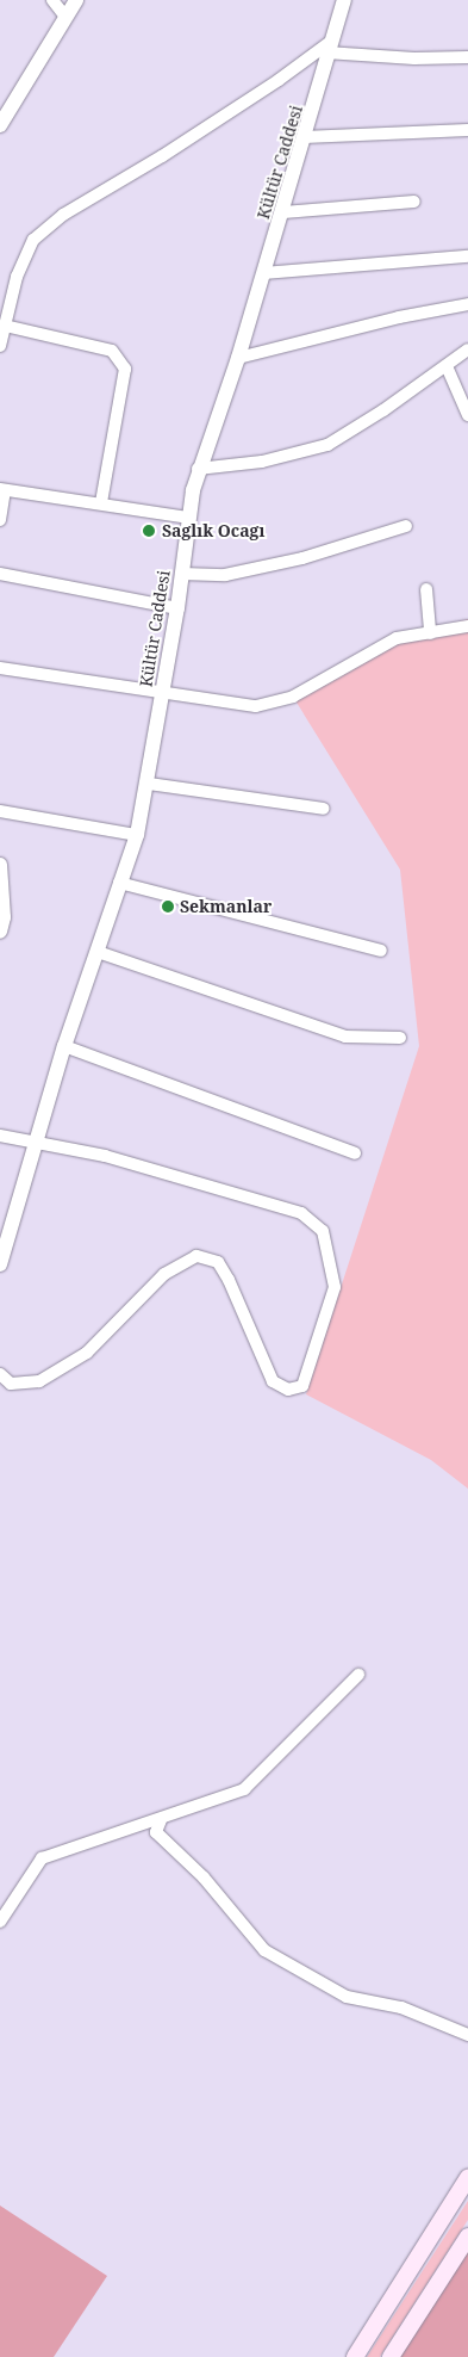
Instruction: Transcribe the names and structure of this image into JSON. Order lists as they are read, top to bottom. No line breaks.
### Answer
{"streets":{"street":["Kültür Caddesi"]},"places":["Saglık Ocagı","Sekmanlar"]}
